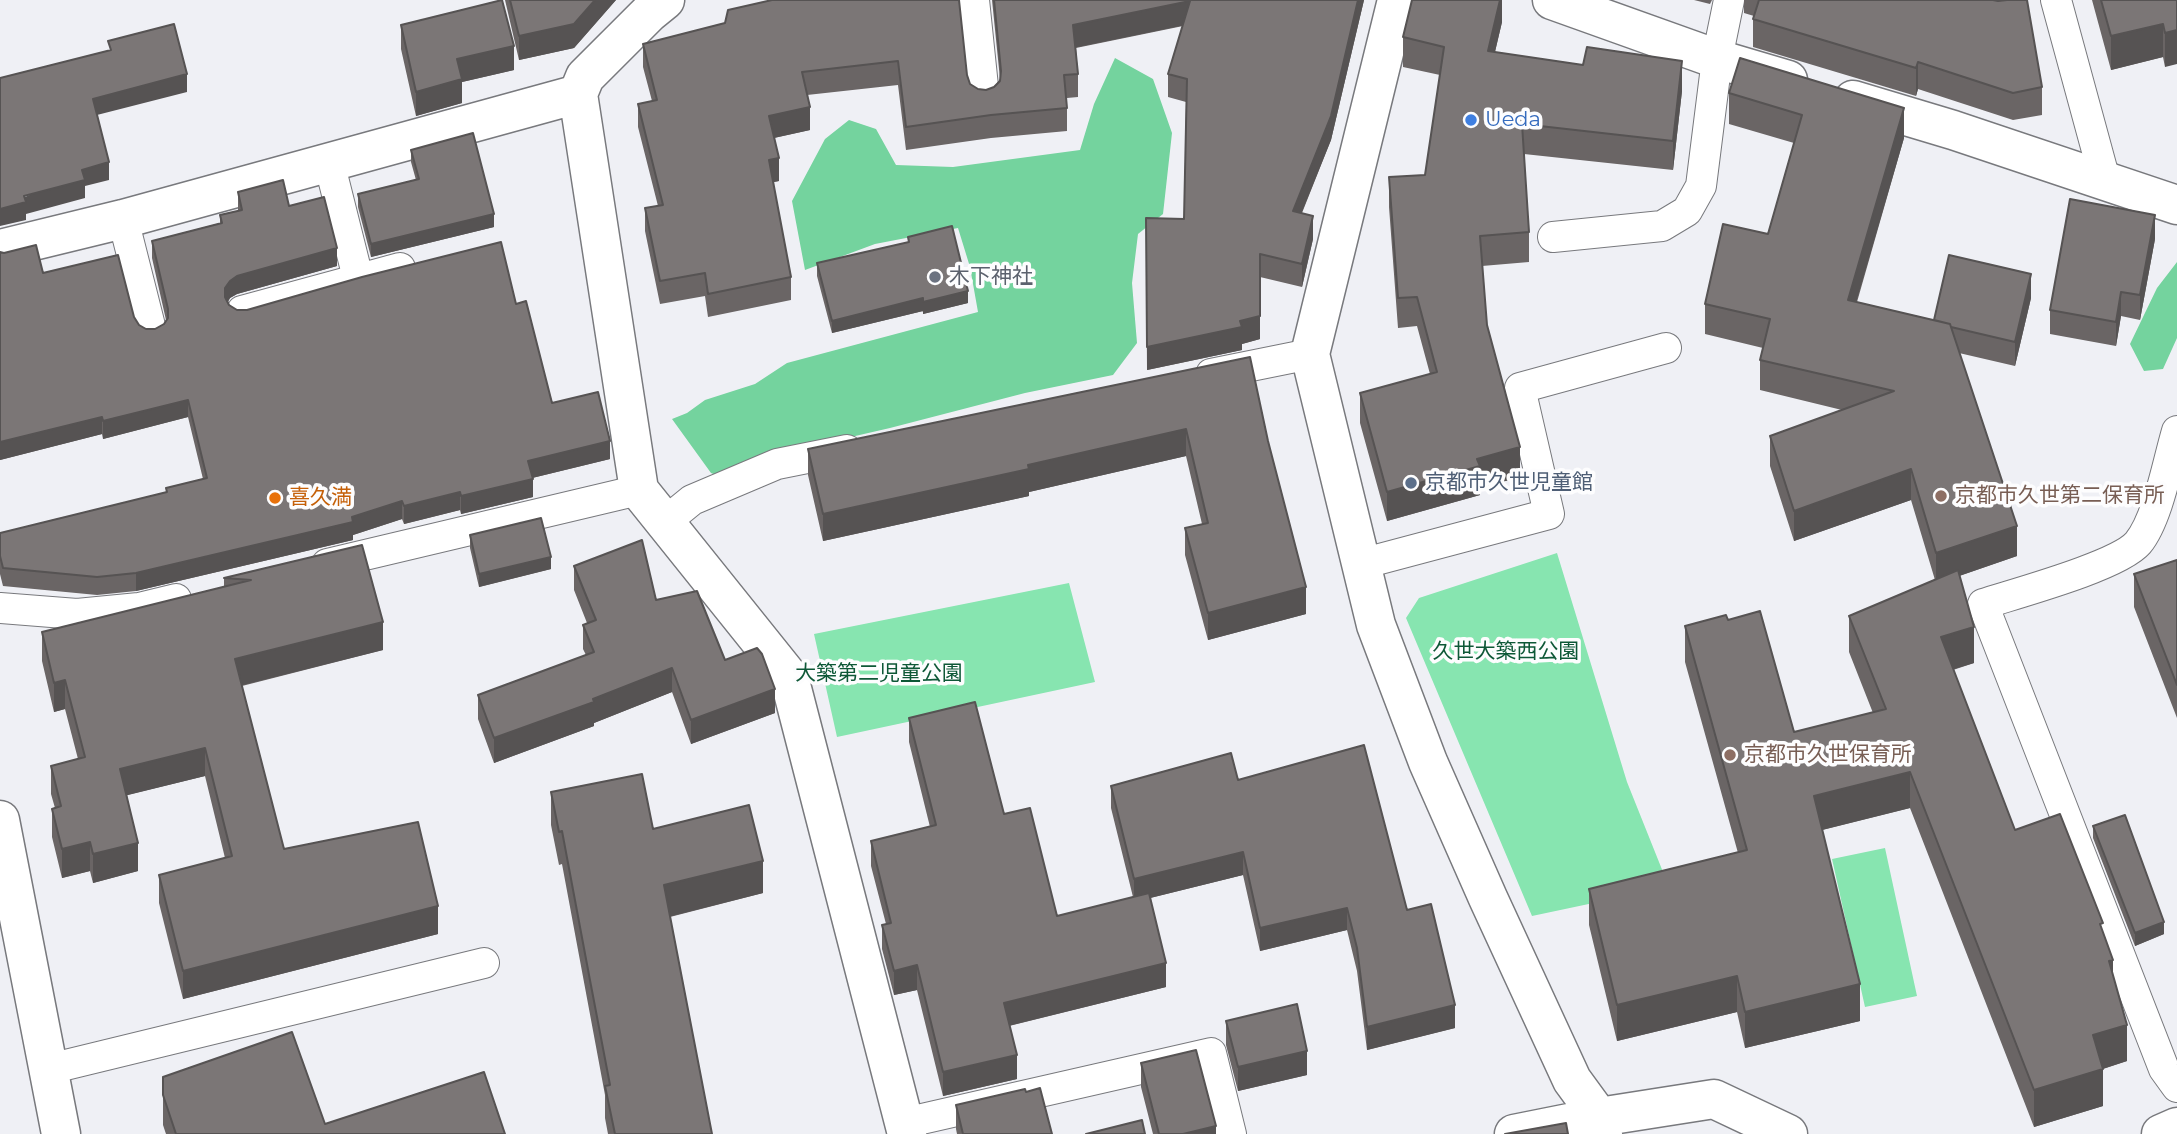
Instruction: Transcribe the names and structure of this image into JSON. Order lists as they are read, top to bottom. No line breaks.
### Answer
{"parks":["久世大築西公園","大築第二児童公園"],"places":["Ueda","木下神社","京都市久世児童館","京都市久世第二保育所","喜久満","京都市久世保育所"]}
